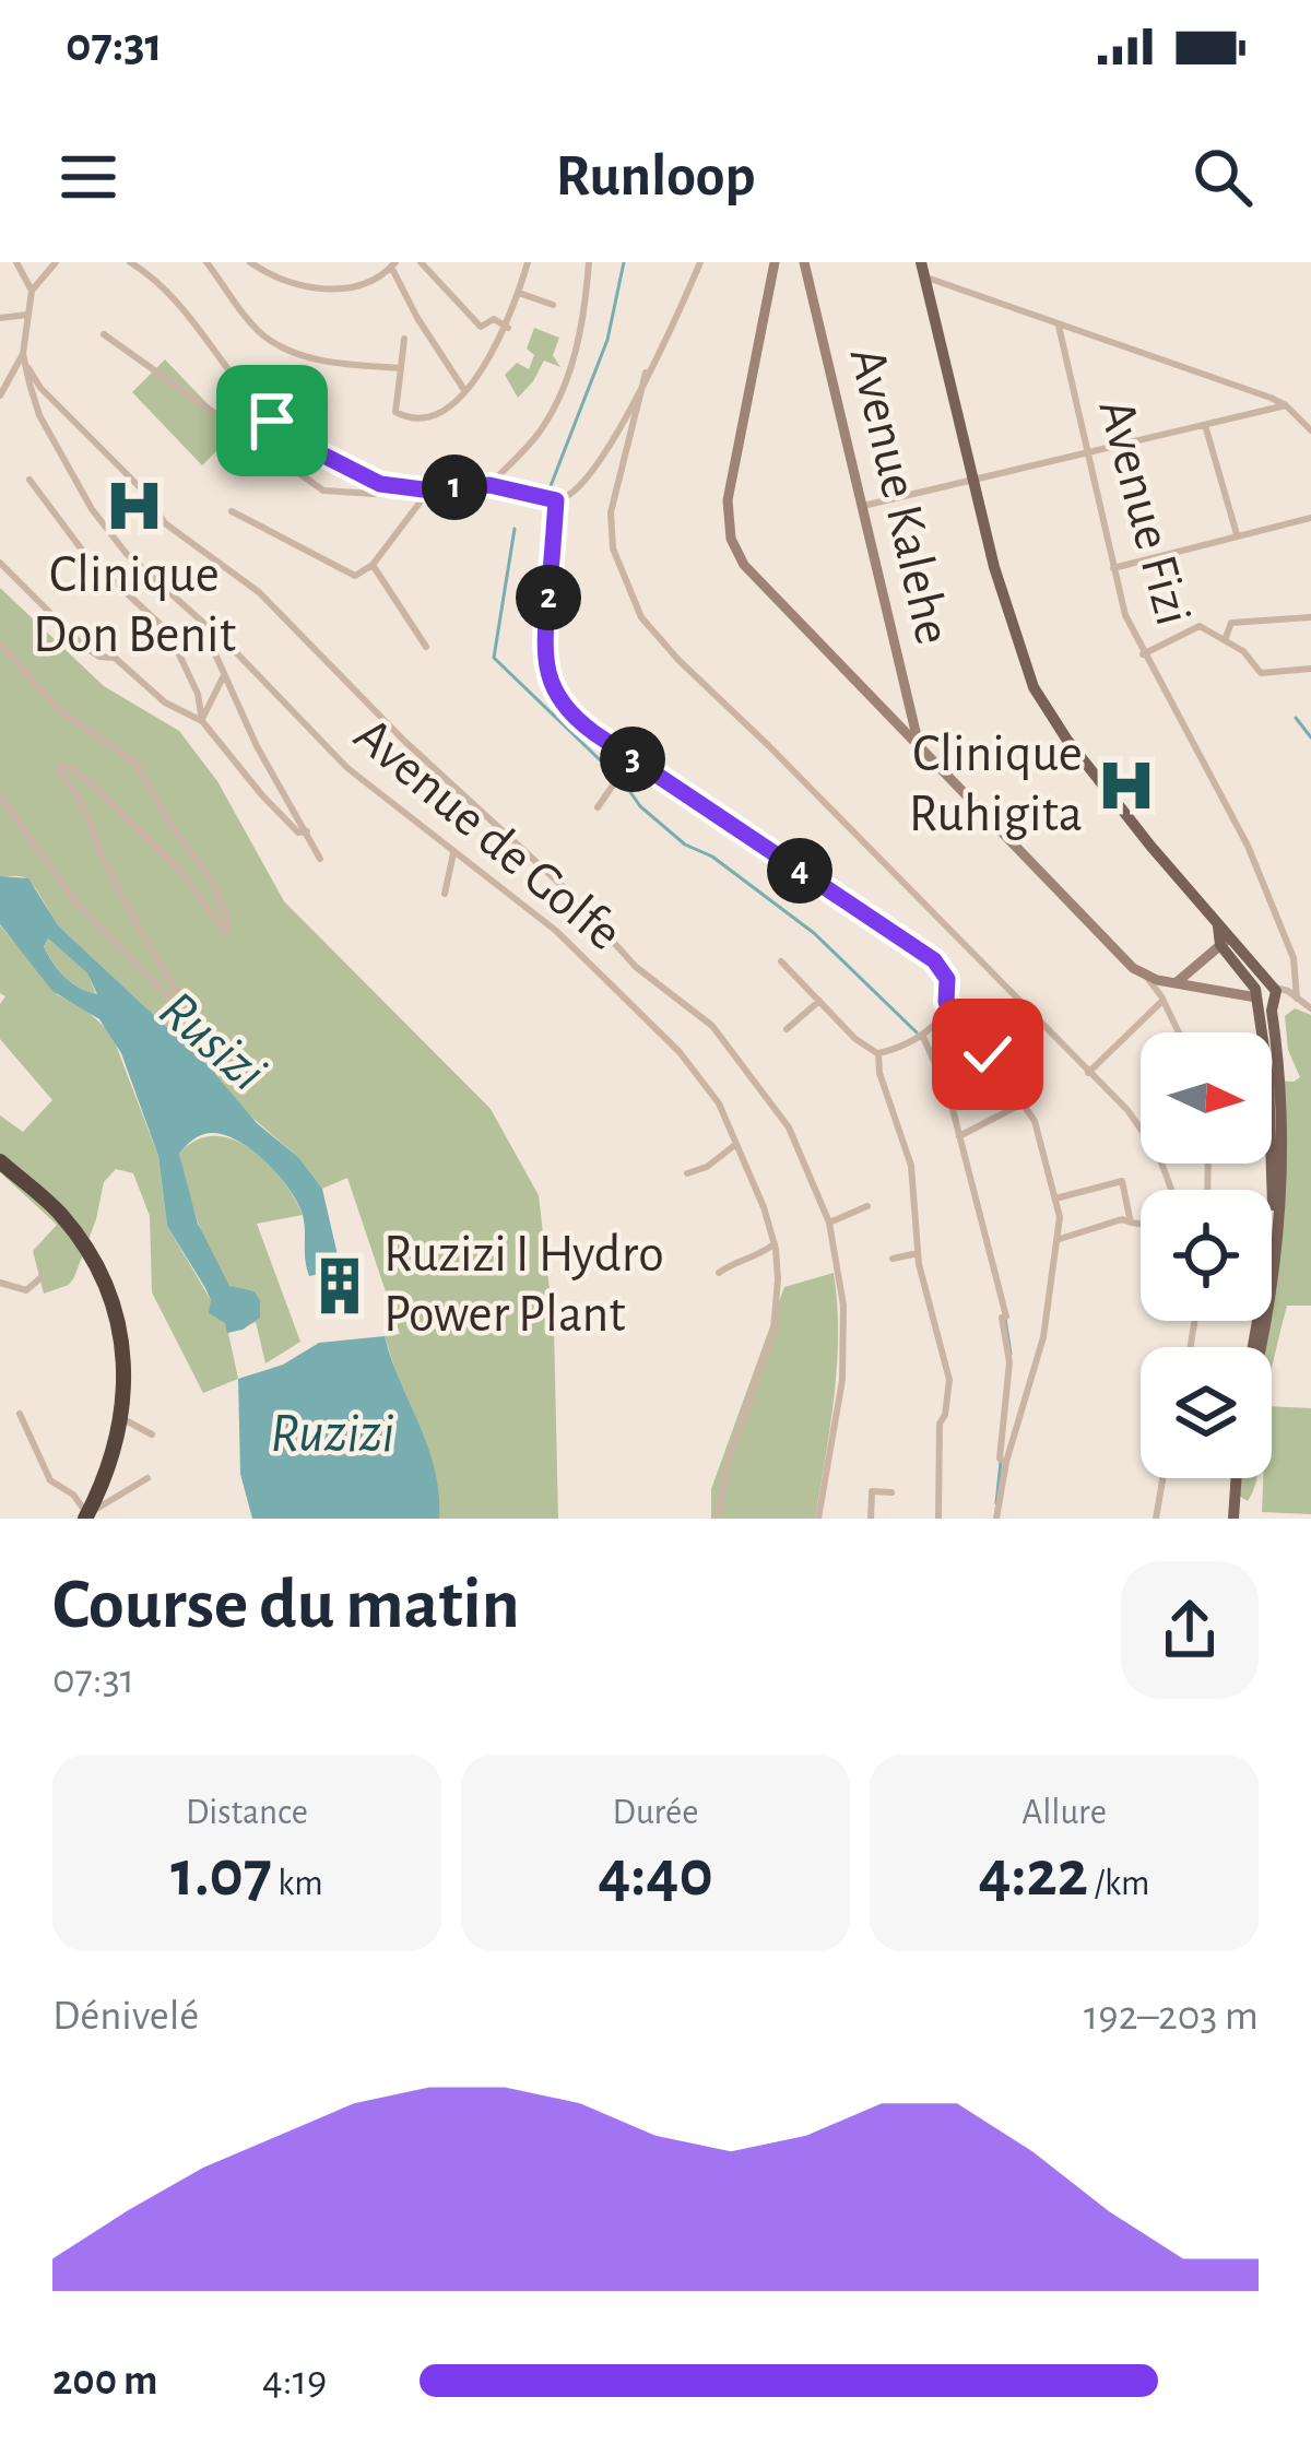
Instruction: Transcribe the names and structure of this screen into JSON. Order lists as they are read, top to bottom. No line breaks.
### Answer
{"streets":{"street":["Avenue Kalehe","Avenue Fizi","Avenue de Golfe"]},"water":["Rusizi","Ruzizi"],"places":{"hospital":["Clinique Don Benit","Clinique Ruhigita"],"building":["Ruzizi I Hydro Power Plant"]},"north":"right","page":{"status":"07:31","header":"Runloop","pins":["1","2","3","4"],"heading":["Course du matin","07:31"],"stats":[["Distance","1.07 km"],["Durée","4:40"],["Allure","4:22 /km"]],"chart":["Dénivelé","192–203 m"],"list":[{"name":"200 m","note":"4:19"}]}}
